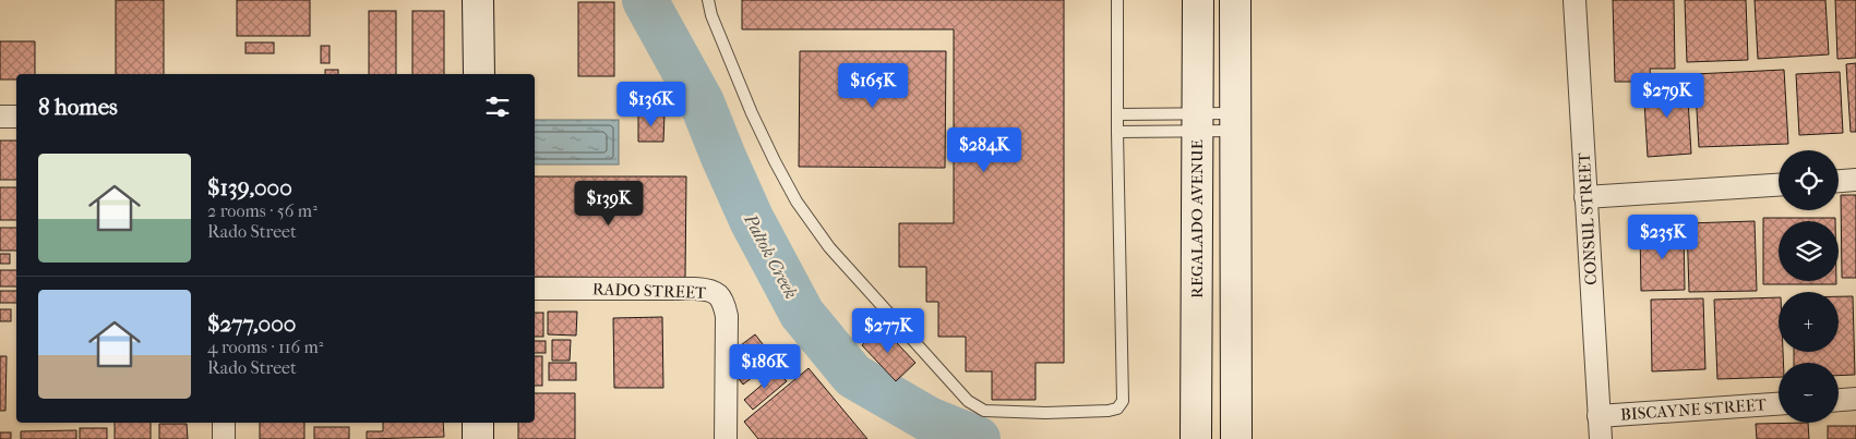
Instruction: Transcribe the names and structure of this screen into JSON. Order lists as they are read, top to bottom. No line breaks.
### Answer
{"streets":{"main road":["REGALADO AVENUE"],"street":["CONSUL STREET","RADO STREET","BISCAYNE STREET"]},"crossings":[["CONSUL STREET","BISCAYNE STREET"]],"water":["Paltok Creek"],"page":{"price":["$165K","$279K","$136K","$284K","$139K","$235K","$277K","$186K"],"heading":"8 homes","list":[{"name":"$139,000","note":"2 rooms · 56 m² · Rado Street"},{"name":"$277,000","note":"4 rooms · 116 m² · Rado Street"}],"map_buttons":["+","−"]}}
